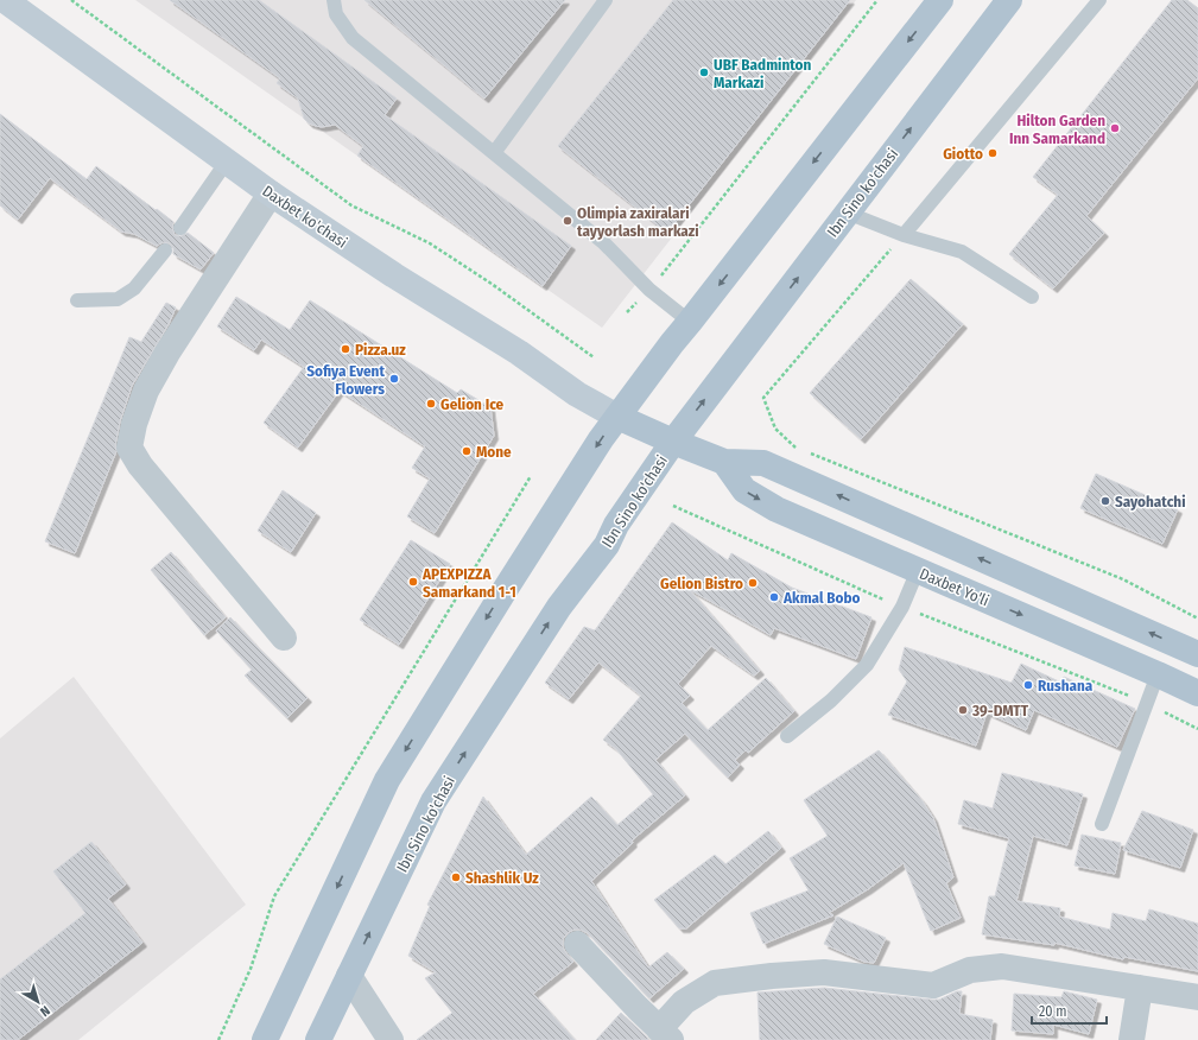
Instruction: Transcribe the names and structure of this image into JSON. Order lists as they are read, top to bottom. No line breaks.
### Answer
{"streets":{"main road":["Ibn Sino ko'chasi","Daxbet ko'chasi","Daxbet Yo'li"]},"places":["UBF Badminton Markazi","Hilton Garden Inn Samarkand","Giotto","Olimpia zaxiralari tayyorlash markazi","Pizza.uz","Sofiya Event Flowers","Gelion Ice","Mone","Sayohatchi","APEXPIZZA Samarkand 1-1","Gelion Bistro","Akmal Bobo","Rushana","39-DMTT","Shashlik Uz"],"scale_bar":"20 m","north":"bottom right"}
